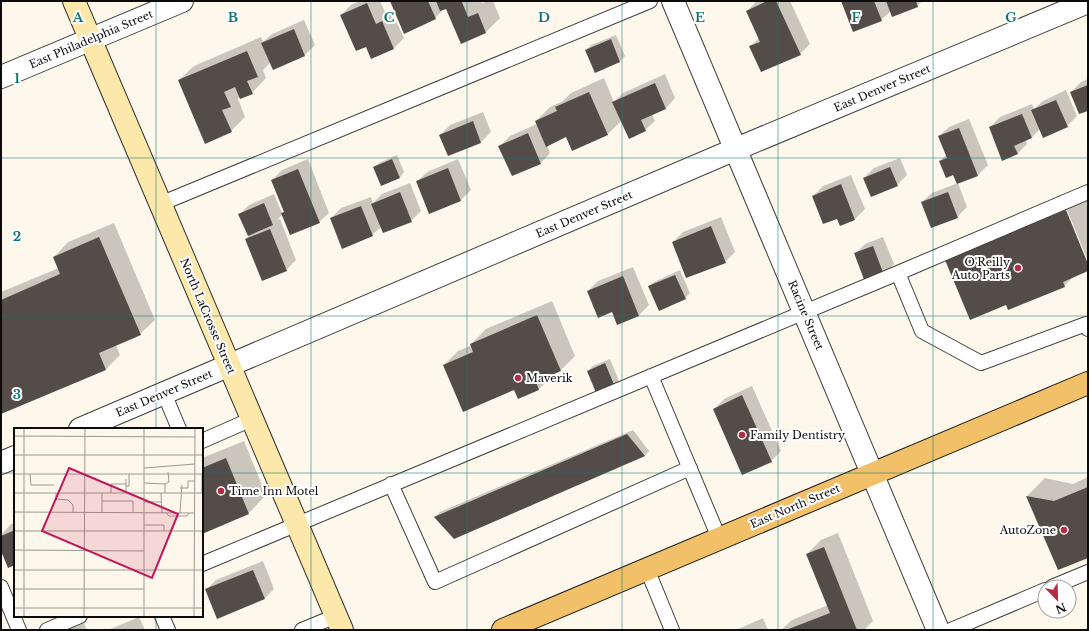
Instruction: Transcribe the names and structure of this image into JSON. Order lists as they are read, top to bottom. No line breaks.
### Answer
{"streets":{"main road":["North LaCrosse Street","East North Street"],"street":["East Philadelphia Street","East Denver Street","Racine Street"]},"crossings":[["East Philadelphia Street","North LaCrosse Street"],["East Denver Street","Racine Street"],["East Denver Street","North LaCrosse Street"],["Racine Street","East North Street"]],"places":["O'Reilly Auto Parts","Maverik","Family Dentistry","Time Inn Motel","AutoZone"],"north":"bottom right","grid":{"columns":["A","B","C","D","E","F","G"],"rows":["1","2","3"]}}
